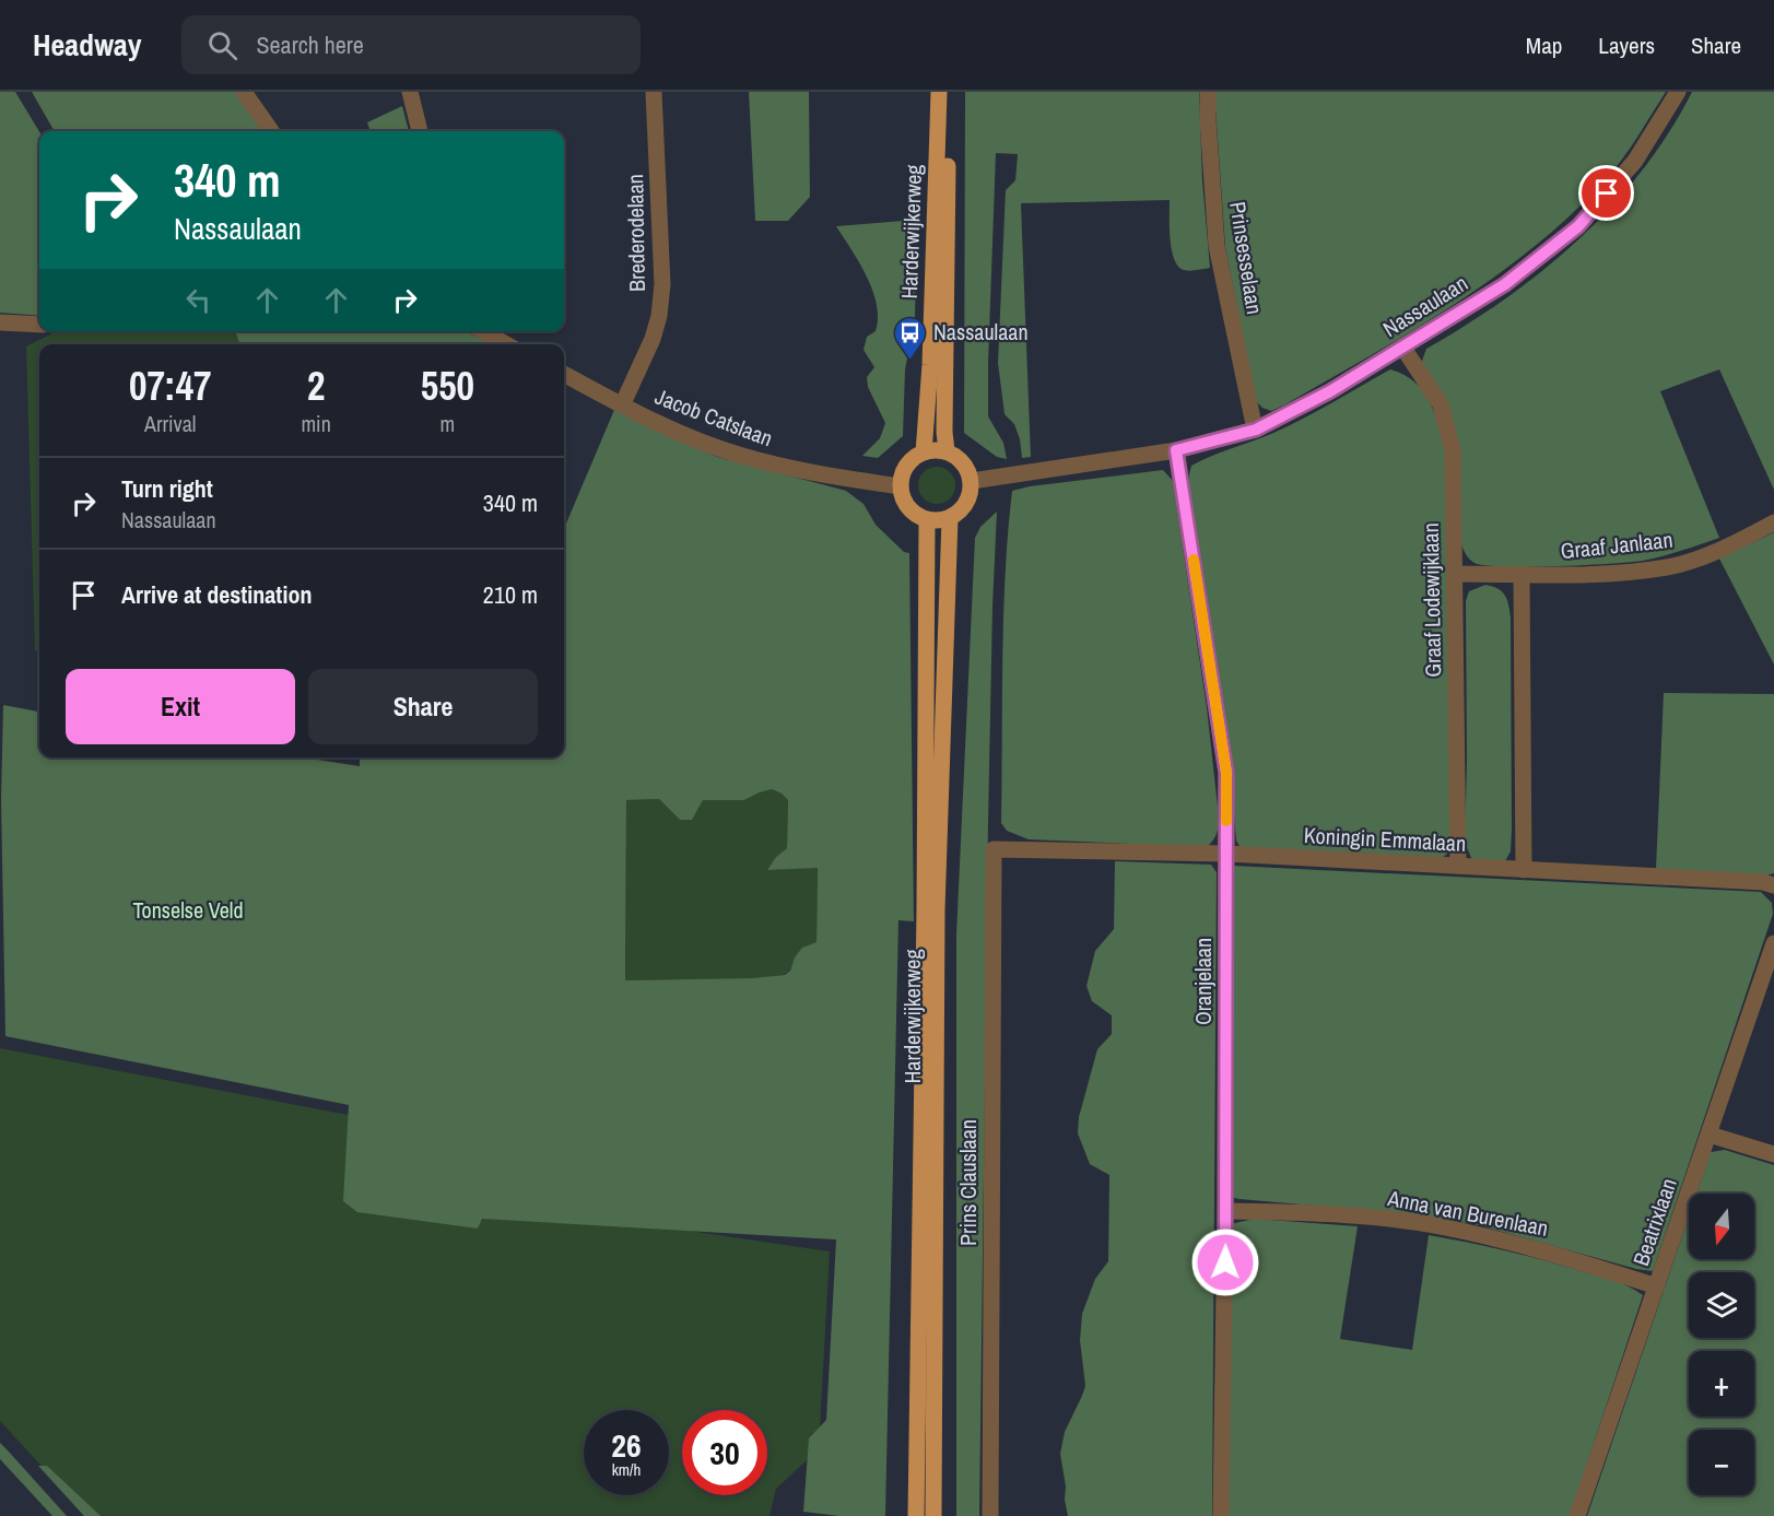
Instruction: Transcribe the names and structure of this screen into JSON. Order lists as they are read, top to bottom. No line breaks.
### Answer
{"streets":{"main road":["Harderwijkerweg"],"street":["Brederodelaan","Prinsesselaan","Nassaulaan","Jacob Catslaan","Graaf Janlaan","Graaf Lodewijklaan","Koningin Emmalaan","Oranjelaan","Prins Clauslaan","Anna van Burenlaan","Beatrixlaan"]},"crossings":[["Harderwijkerweg","Nassaulaan"],["Harderwijkerweg","Jacob Catslaan"],["Brederodelaan","Jacob Catslaan"],["Prinsesselaan","Nassaulaan"],["Nassaulaan","Jacob Catslaan"],["Nassaulaan","Graaf Lodewijklaan"],["Nassaulaan","Oranjelaan"],["Graaf Janlaan","Graaf Lodewijklaan"],["Graaf Lodewijklaan","Koningin Emmalaan"],["Koningin Emmalaan","Oranjelaan"],["Koningin Emmalaan","Prins Clauslaan"],["Oranjelaan","Anna van Burenlaan"],["Anna van Burenlaan","Beatrixlaan"]],"parks":["Tonselse Veld"],"places":{"bus stop":["Nassaulaan"]},"north":"bottom","page":{"header":"Headway","search":"Search here","nav":["Map","Layers","Share"],"turn":["340 m","Nassaulaan"],"eta":["07:47","Arrival","2","min","550","m"],"list":[{"name":"Turn right","note":"Nassaulaan","value":"340 m"},{"name":"Arrive at destination","value":"210 m"}],"buttons":["Exit","Share"],"map_buttons":["+","−"],"speed":"26 km/h","limit":"30"}}
